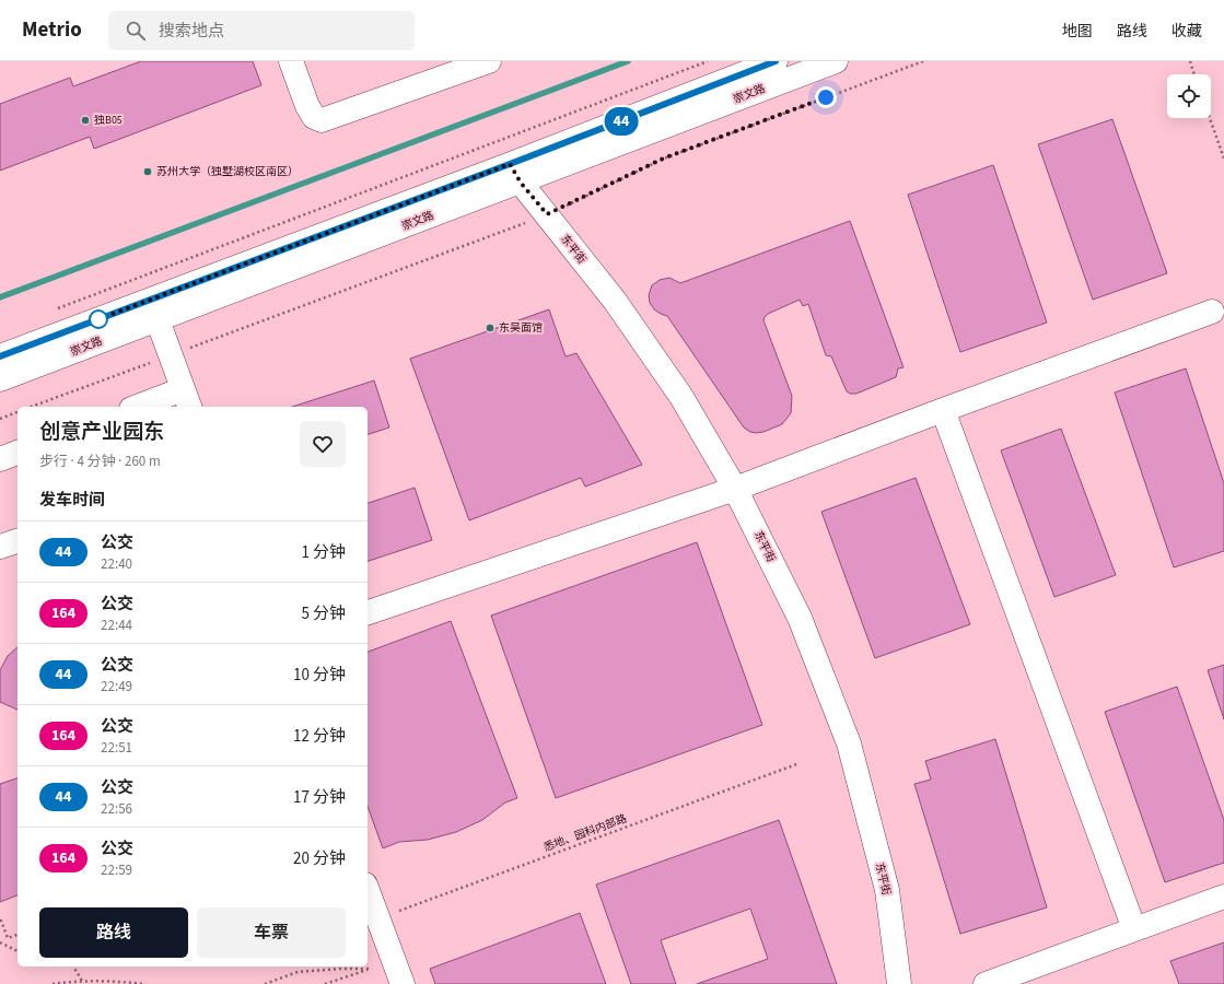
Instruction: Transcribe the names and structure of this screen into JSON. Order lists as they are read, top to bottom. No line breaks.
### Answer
{"streets":{"street":["崇文路","东平街"],"path":["悉地、园科内部路"]},"crossings":[["崇文路","东平街"]],"places":["独B05","苏州大学（独墅湖校区南区）","东吴面馆"],"lines":["bus line 44"],"page":{"header":"Metrio","search":"搜索地点","nav":["地图","路线","收藏"],"on_map":"44","heading":[["创意产业园东","步行 · 4 分钟 · 260 m"],"发车时间"],"list":[{"mark":"44","name":"公交","note":"22:40","value":"1 分钟"},{"mark":"164","name":"公交","note":"22:44","value":"5 分钟"},{"mark":"44","name":"公交","note":"22:49","value":"10 分钟"},{"mark":"164","name":"公交","note":"22:51","value":"12 分钟"},{"mark":"44","name":"公交","note":"22:56","value":"17 分钟"},{"mark":"164","name":"公交","note":"22:59","value":"20 分钟"}],"buttons":["路线","车票"]}}
